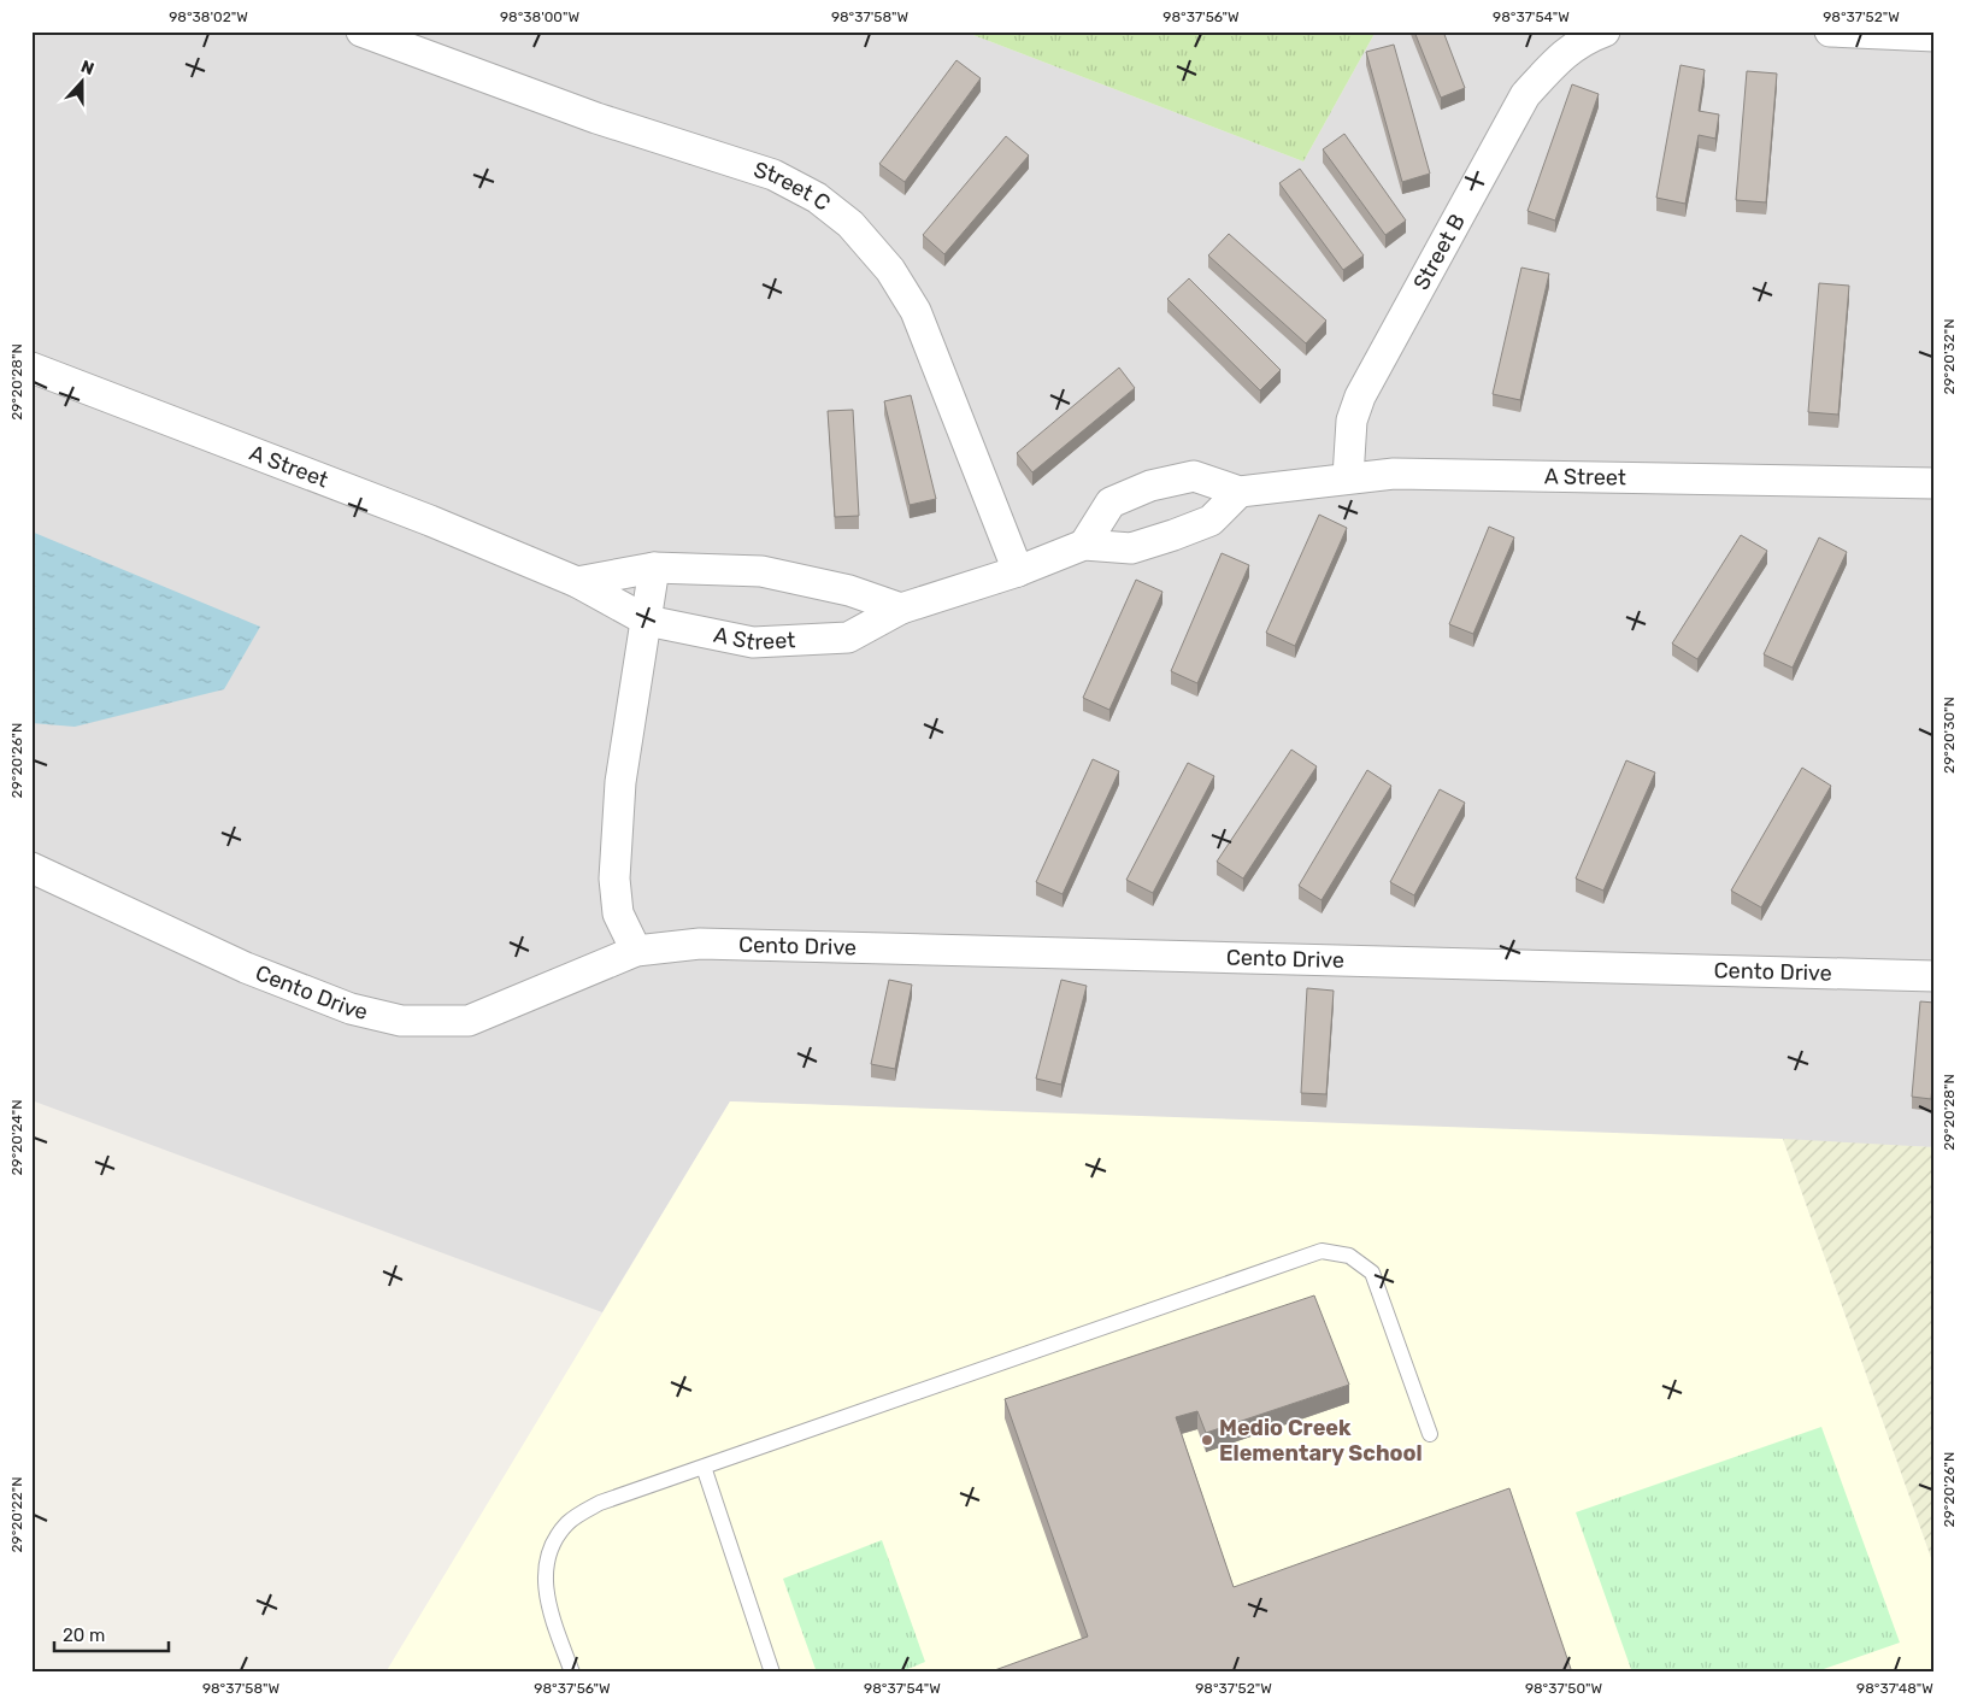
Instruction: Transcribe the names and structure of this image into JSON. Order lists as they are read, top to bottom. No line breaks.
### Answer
{"streets":{"street":["Street C","Street B","A Street","Cento Drive"]},"crossings":[["Street C","A Street"],["Street B","A Street"]],"places":["Medio Creek Elementary School"],"scale_bar":"20 m","north":"top","coordinates":["98°38'02\"W","98°38'00\"W","98°37'58\"W","98°37'56\"W","98°37'54\"W","98°37'52\"W","29°20'32\"N","29°20'28\"N","29°20'30\"N","29°20'26\"N","29°20'24\"N","29°20'22\"N","98°37'50\"W","98°37'48\"W"]}
